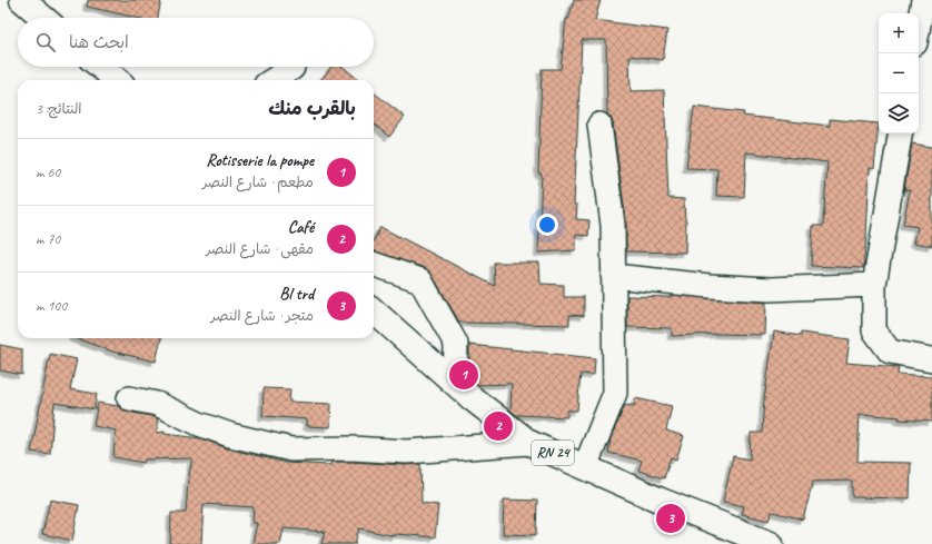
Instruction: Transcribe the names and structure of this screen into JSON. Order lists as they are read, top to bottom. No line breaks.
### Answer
{"streets":{"main road":["RN 24"]},"page":{"map_buttons":["+","−"],"search":"ابحث هنا","heading":["بالقرب منك","النتائج: 3"],"list":[{"mark":"1","name":"Rotisserie la pompe","note":"مطعم · شارع النصر","value":"60 m"},{"mark":"2","name":"Café","note":"مقهى · شارع النصر","value":"70 m"},{"mark":"3","name":"Bl trd","note":"متجر · شارع النصر","value":"100 m"}],"pins":["1","2","3"]}}
